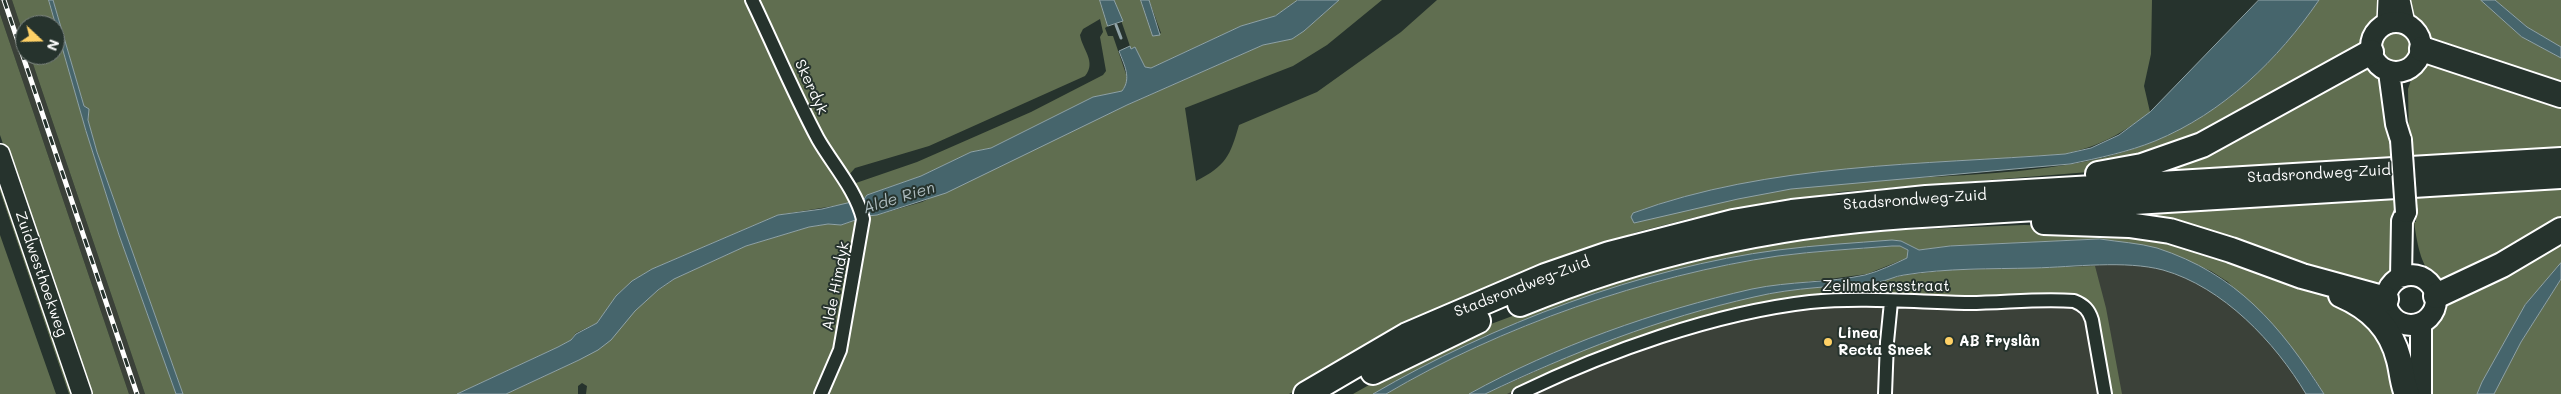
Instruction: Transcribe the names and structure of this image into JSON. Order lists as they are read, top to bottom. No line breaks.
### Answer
{"streets":{"highway":["Stadsrondweg-Zuid"],"street":["Skerdyk","Zuidwesthoekweg","Alde Himdyk","Zeilmakersstraat"]},"crossings":[["Skerdyk","Alde Himdyk"]],"water":["Alde Rien"],"places":["AB Fryslân","Linea Recta Sneek"],"north":"right"}
